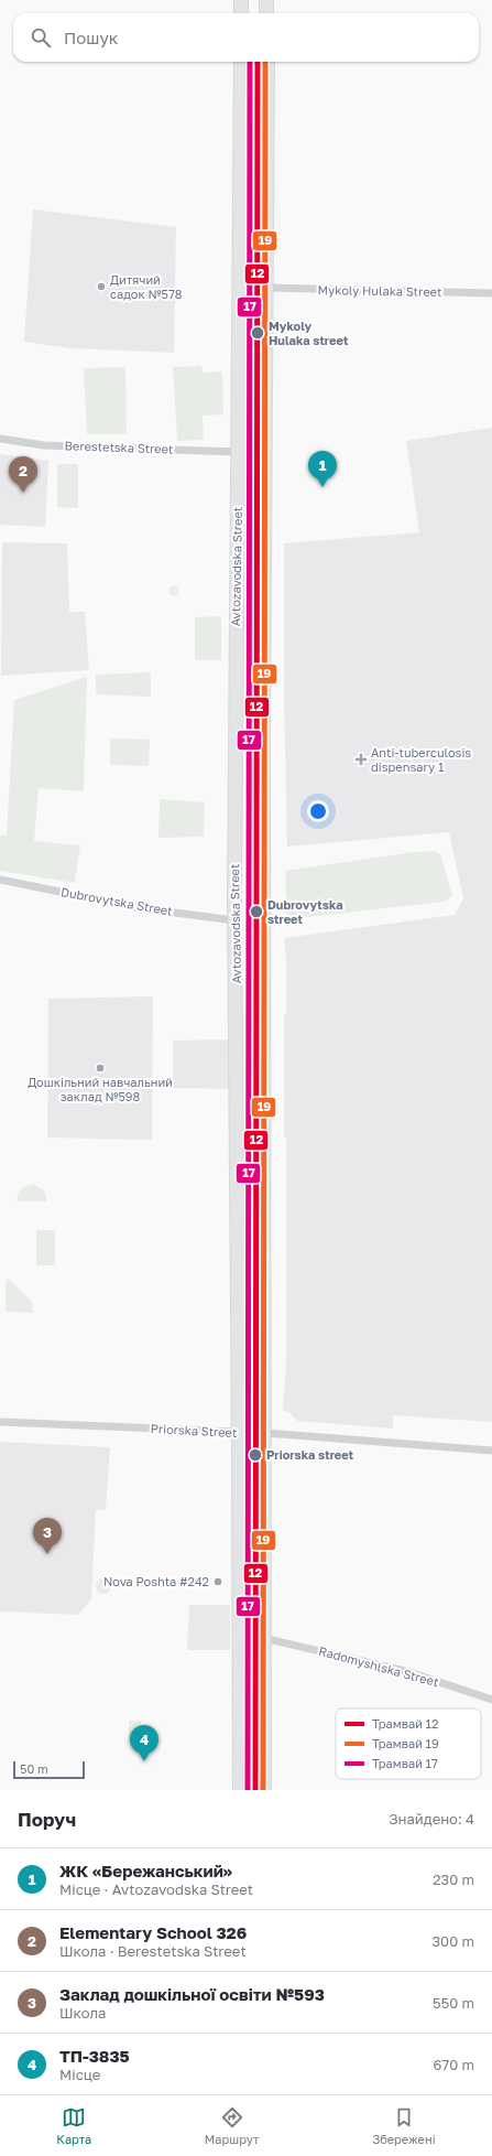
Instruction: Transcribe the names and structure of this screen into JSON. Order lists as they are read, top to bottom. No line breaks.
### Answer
{"streets":{"main road":["Avtozavodska Street"],"street":["Mykoly Hulaka Street","Berestetska Street","Dubrovytska Street","Priorska Street","Radomyshlska Street"]},"crossings":[["Berestetska Street","Avtozavodska Street"],["Avtozavodska Street","Dubrovytska Street"],["Avtozavodska Street","Priorska Street"]],"places":{"other":["Дитячий садок №578","Mykoly Hulaka street","Dubrovytska street","Дошкільний навчальний заклад №598","Priorska street","Nova Poshta #242"],"health":["Anti-tuberculosis dispensary 1"]},"lines":["tram line 12","tram line 19","tram line 17"],"legend":["Трамвай 12","Трамвай 19","Трамвай 17"],"scale_bar":"50 m","page":{"search":"Пошук","pins":["1","2","3","4"],"scale":"50 m","heading":["Поруч","Знайдено: 4"],"list":[{"mark":"1","name":"ЖК «Бережанський»","note":"Місце · Avtozavodska Street","value":"230 m"},{"mark":"2","name":"Elementary School 326","note":"Школа · Berestetska Street","value":"300 m"},{"mark":"3","name":"Заклад дошкільної освіти №593","note":"Школа","value":"550 m"},{"mark":"4","name":"ТП-3835","note":"Місце","value":"670 m"}],"nav":["Карта","Маршрут","Збережені"]}}
